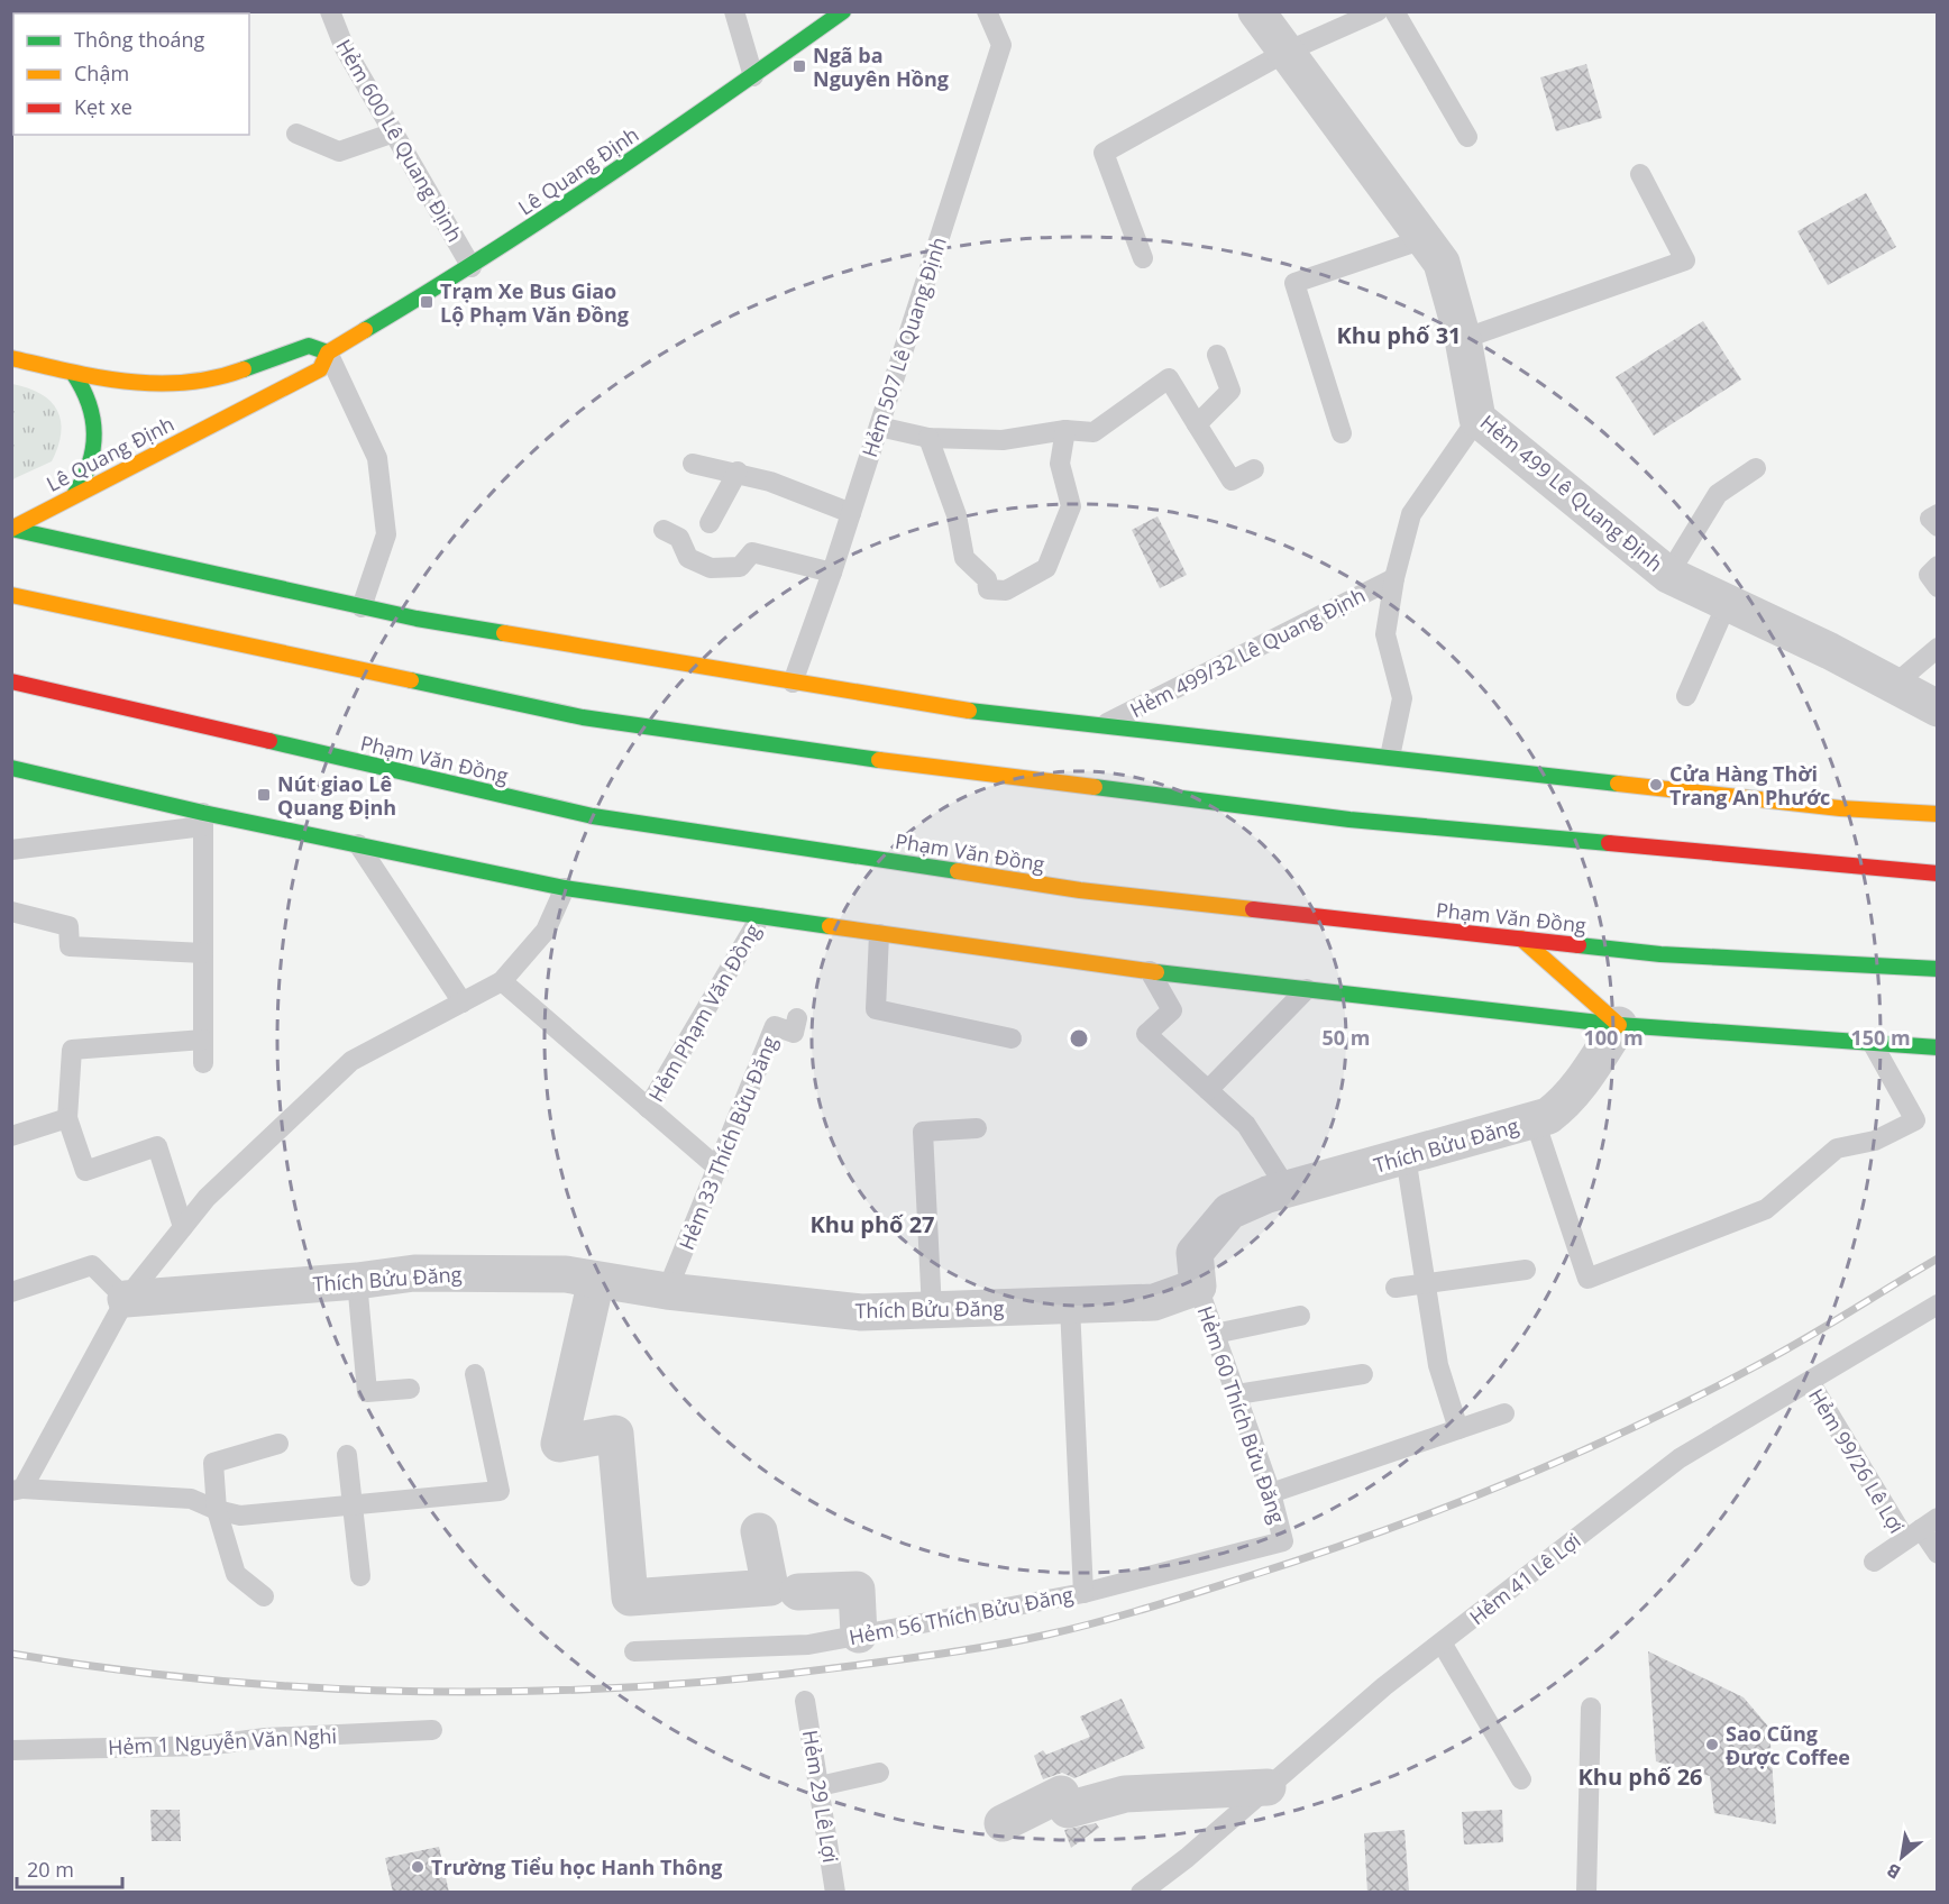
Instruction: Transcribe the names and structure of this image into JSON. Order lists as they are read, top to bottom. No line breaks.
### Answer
{"streets":{"main road":["Lê Quang Định","Phạm Văn Đồng"],"street":["Hẻm 499 Lê Quang Định","Thích Bửu Đăng"],"lane":["Hẻm 600 Lê Quang Định","Hẻm 507 Lê Quang Định","Hẻm 499/32 Lê Quang Định","Hẻm Phạm Văn Đồng","Hẻm 33 Thích Bửu Đăng","Hẻm 60 Thích Bửu Đăng","Hẻm 99/26 Lê Lợi","Hẻm 41 Lê Lợi","Hẻm 56 Thích Bửu Đăng","Hẻm 1 Nguyễn Văn Nghi","Hẻm 29 Lê Lợi"]},"crossings":[["Hẻm 600 Lê Quang Định","Lê Quang Định"],["Hẻm 499 Lê Quang Định","Hẻm 499/32 Lê Quang Định"],["Hẻm 33 Thích Bửu Đăng","Thích Bửu Đăng"],["Thích Bửu Đăng","Hẻm 60 Thích Bửu Đăng"],["Thích Bửu Đăng","Hẻm 56 Thích Bửu Đăng"],["Hẻm 60 Thích Bửu Đăng","Hẻm 56 Thích Bửu Đăng"],["Hẻm 99/26 Lê Lợi","Hẻm 41 Lê Lợi"]],"districts":["Khu phố 31","Khu phố 27","Khu phố 26"],"places":{"transit":["Ngã ba Nguyên Hồng","Trạm Xe Bus Giao Lộ Phạm Văn Đồng","Nút giao Lê Quang Định"],"other":["Cửa Hàng Thời Trang An Phước","Sao Cũng Được Coffee","Trường Tiểu học Hanh Thông"]},"legend":["Thông thoáng","Chậm","Kẹt xe"],"scale_bar":"20 m","north":"bottom left","rings":["50 m","100 m","150 m"]}
